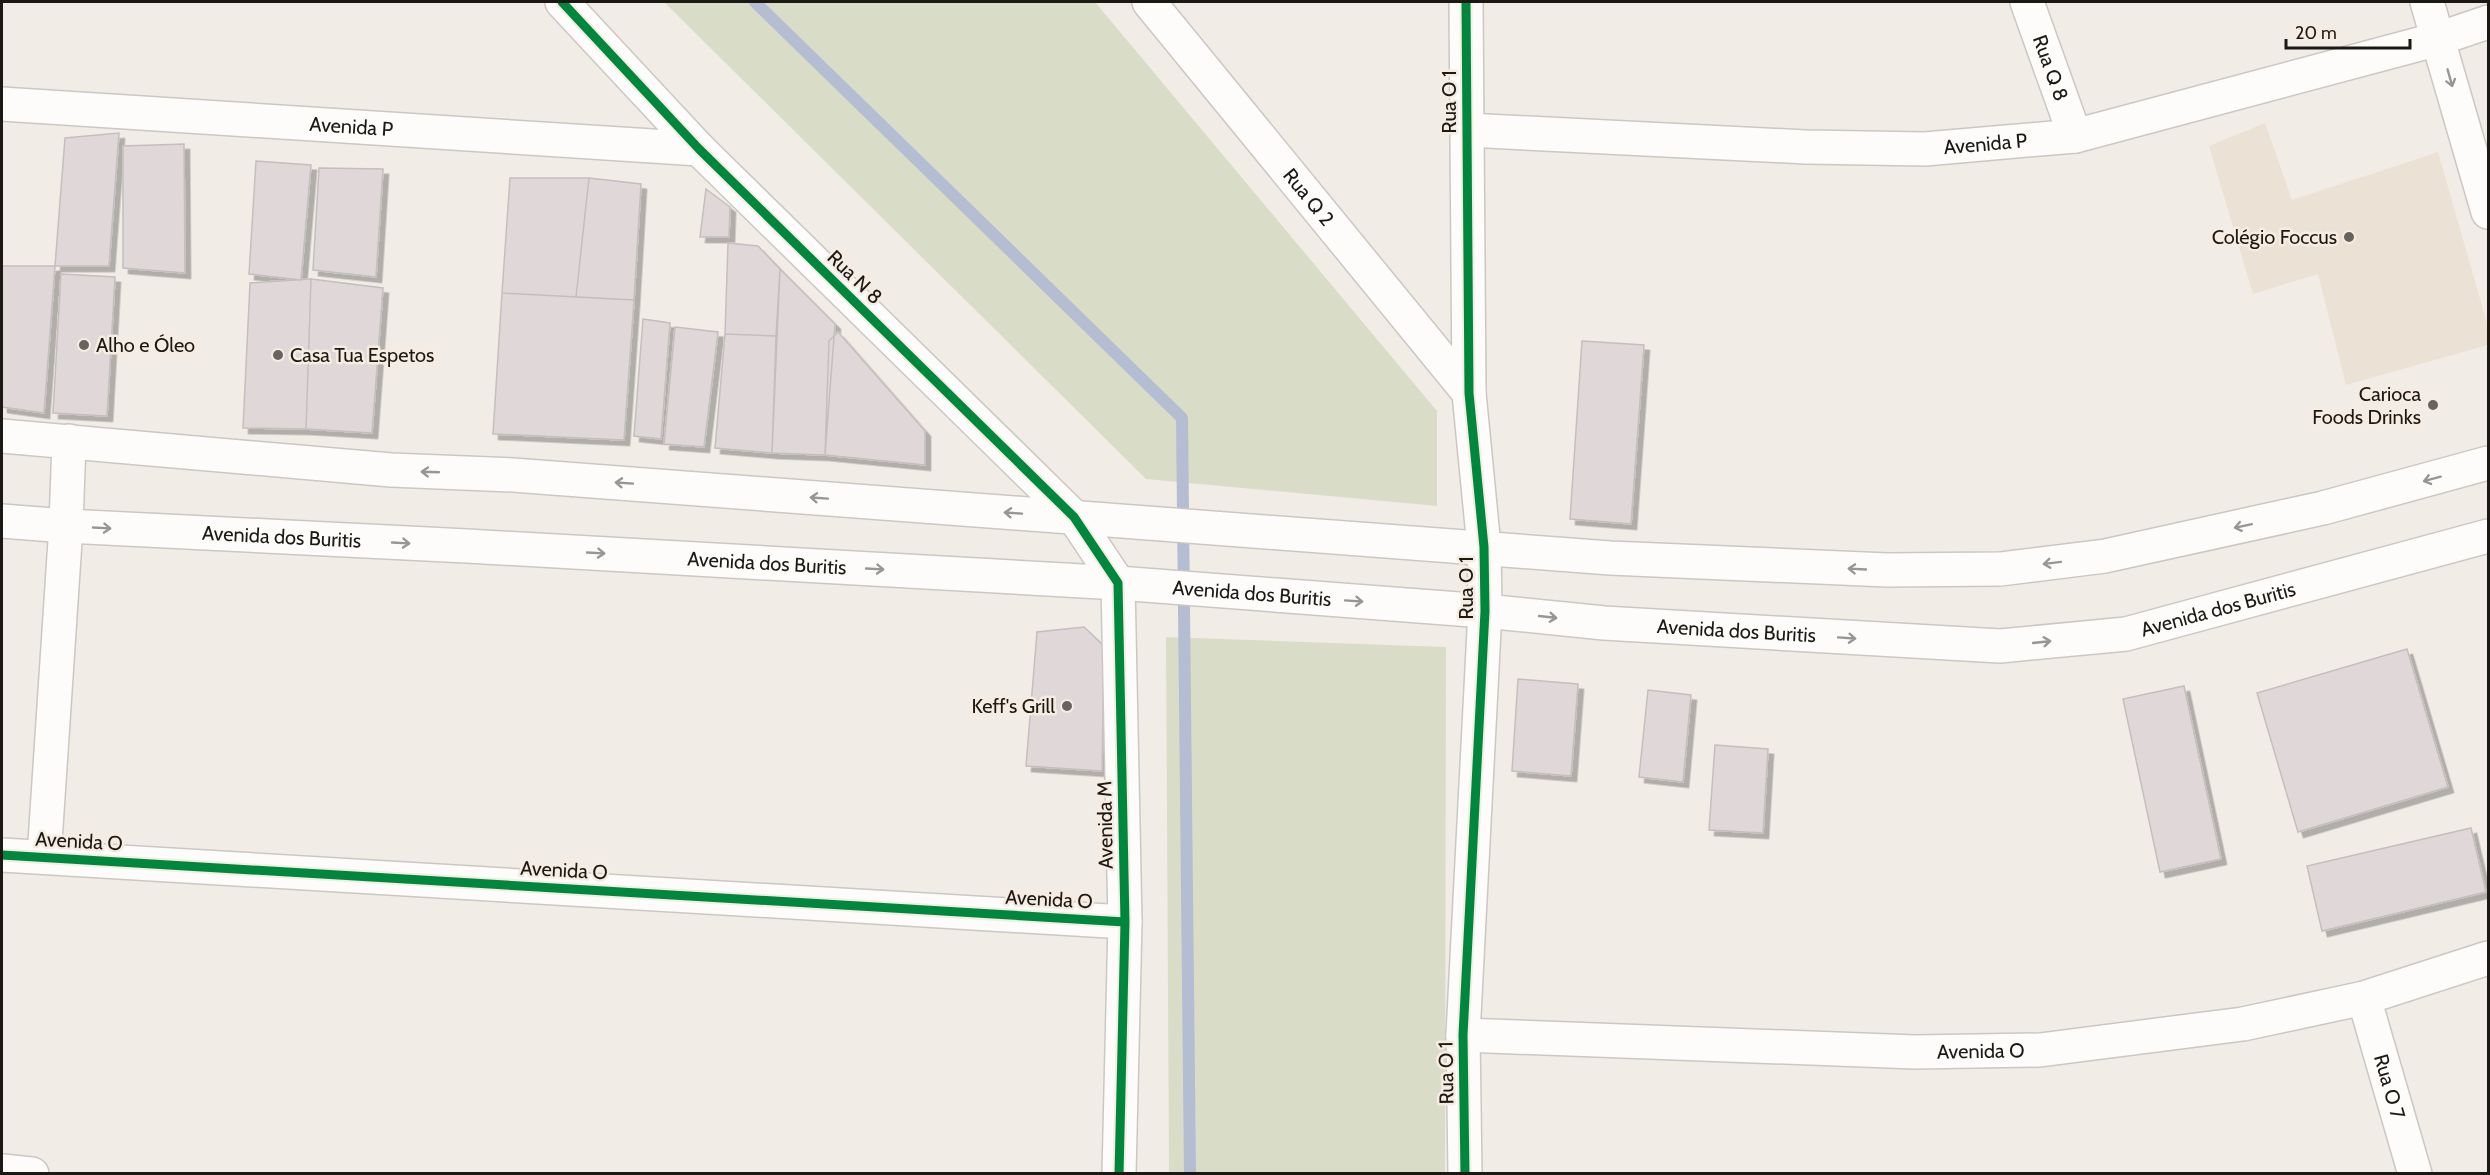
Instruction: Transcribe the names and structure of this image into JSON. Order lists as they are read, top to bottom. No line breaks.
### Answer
{"streets":{"street":["Rua Q 8","Rua O 1","Avenida P","Rua Q 2","Rua N 8","Avenida dos Buritis","Avenida M","Avenida O","Rua O 7"]},"crossings":[["Rua Q 8","Avenida P"],["Rua O 1","Avenida P"],["Rua O 1","Rua Q 2"],["Rua O 1","Avenida dos Buritis"],["Rua O 1","Avenida O"],["Avenida P","Rua N 8"],["Rua N 8","Avenida dos Buritis"],["Rua N 8","Avenida M"],["Avenida dos Buritis","Avenida M"],["Avenida M","Avenida O"],["Avenida O","Rua O 7"]],"places":["Colégio Foccus","Alho e Óleo","Casa Tua Espetos","Carioca Foods Drinks","Keff's Grill"],"scale_bar":"20 m"}
